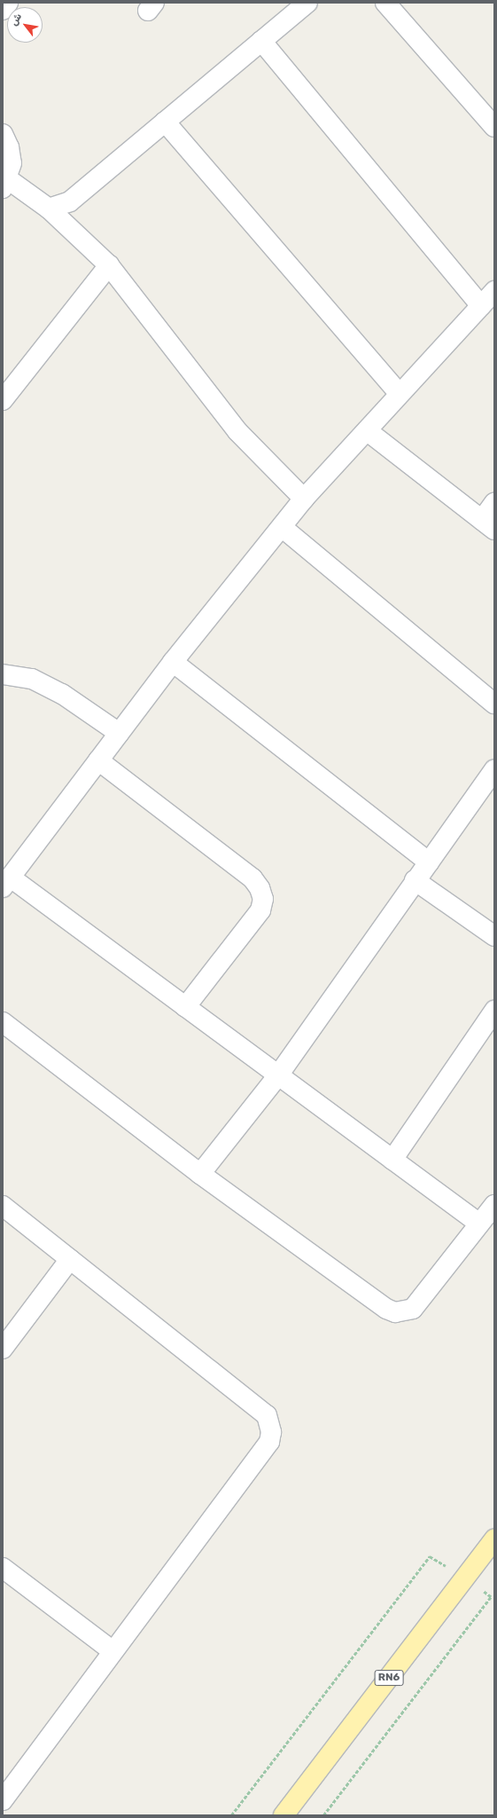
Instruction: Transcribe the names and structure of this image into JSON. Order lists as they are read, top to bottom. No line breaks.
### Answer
{"streets":{"main road":["RN6"]},"north":"top left"}
